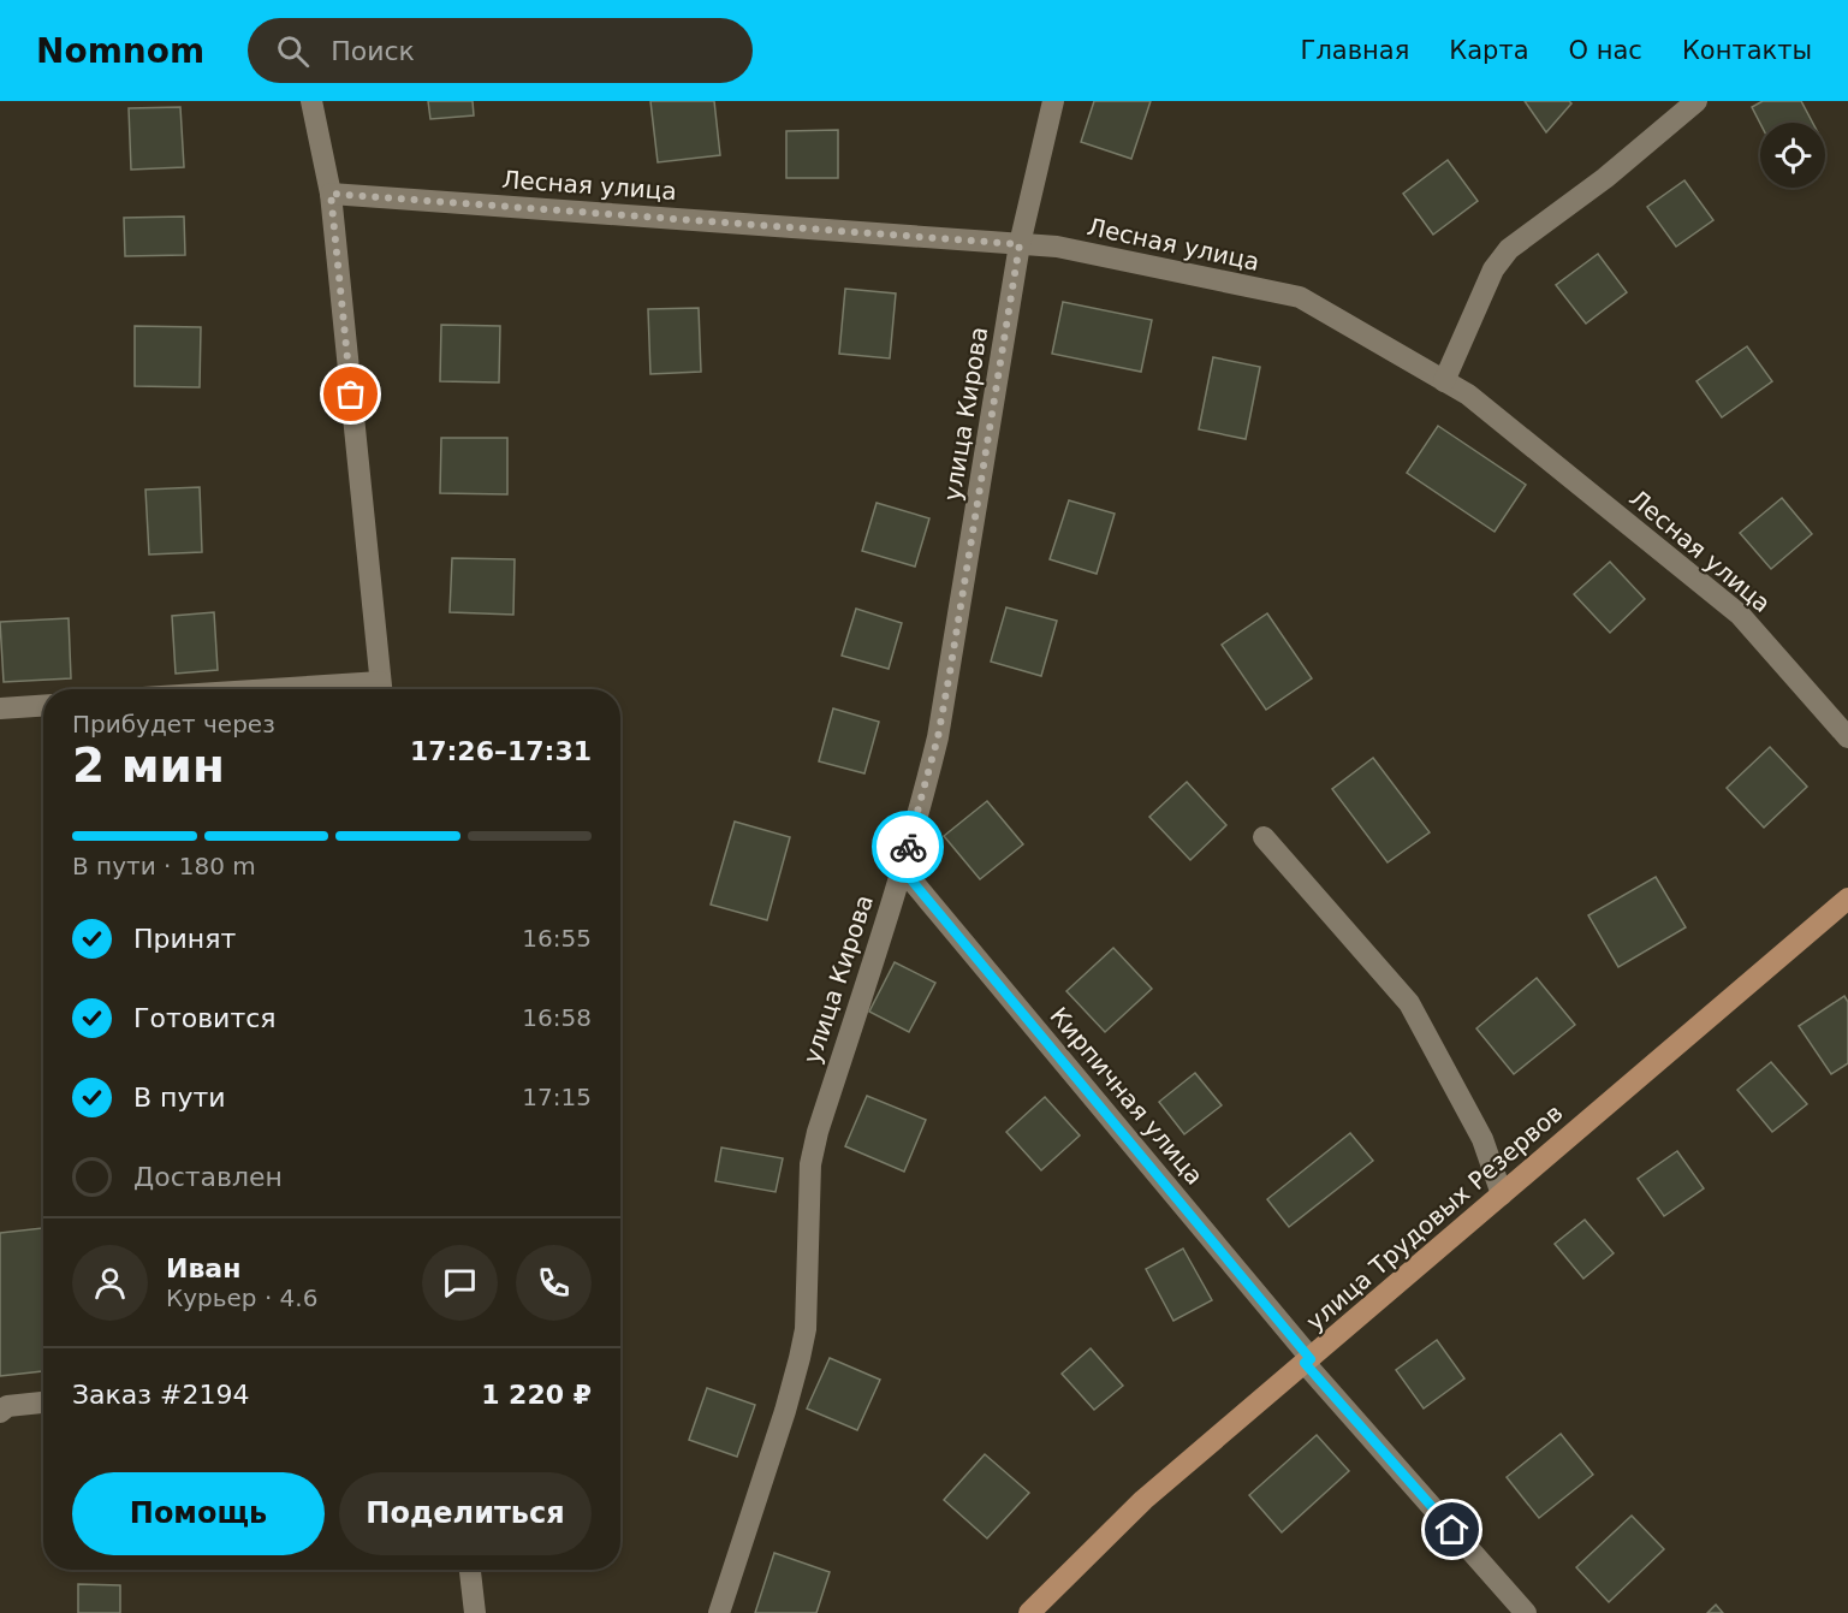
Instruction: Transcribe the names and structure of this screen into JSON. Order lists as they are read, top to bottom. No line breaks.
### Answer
{"streets":{"main road":["улица Трудовых Резервов"],"street":["Лесная улица","улица Кирова","Кирпичная улица"]},"crossings":[["Лесная улица","улица Кирова"],["улица Кирова","Кирпичная улица"],["Кирпичная улица","улица Трудовых Резервов"]],"page":{"header":"Nomnom","search":"Поиск","nav":["Главная","Карта","О нас","Контакты"],"heading":["2 мин","Прибудет через","17:26–17:31"],"panel":["Иван","Курьер · 4.6","Заказ #2194","1 220 ₽"],"bar":"В пути · 180 m","list":[["Принят","16:55"],["Готовится","16:58"],["В пути","17:15"],"Доставлен"],"buttons":["Помощь","Поделиться"]}}
